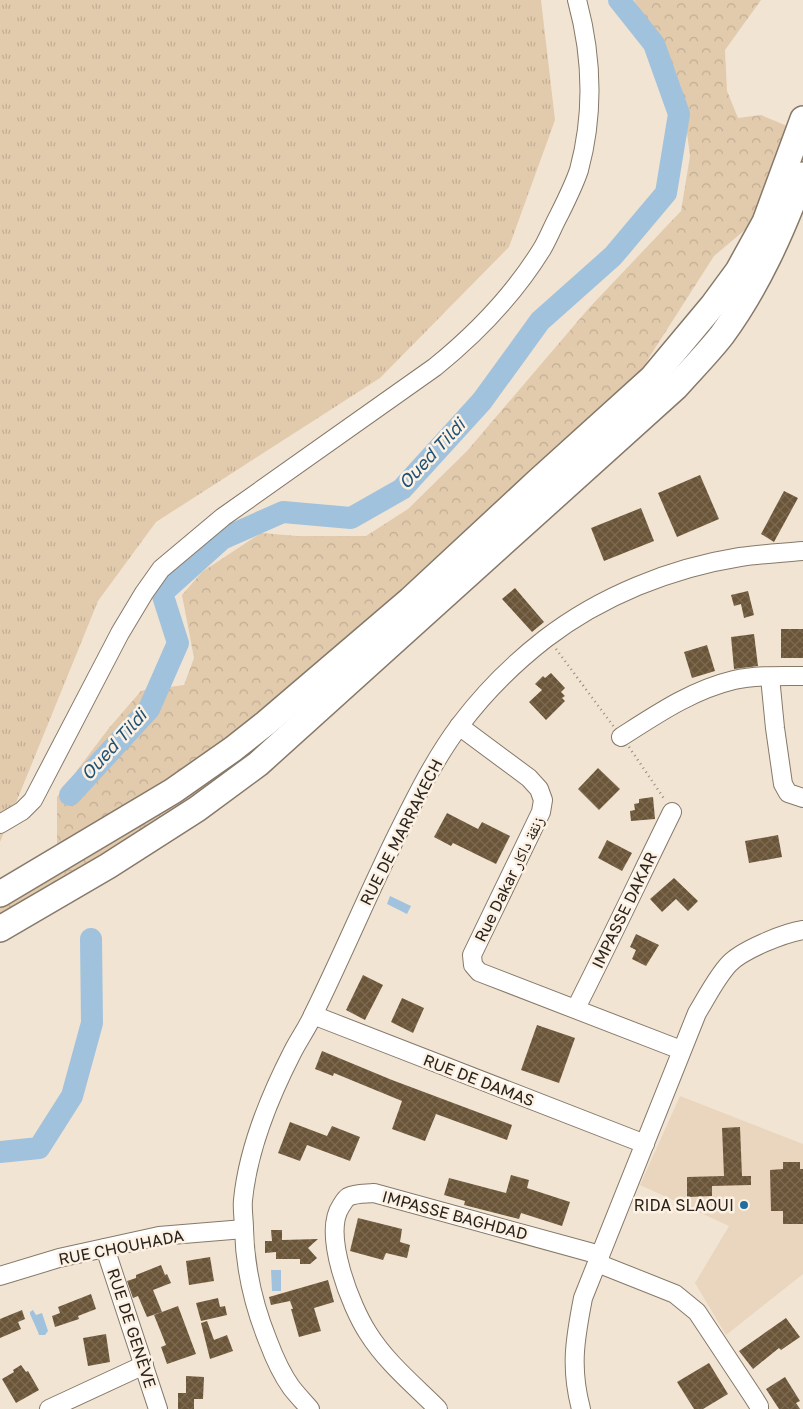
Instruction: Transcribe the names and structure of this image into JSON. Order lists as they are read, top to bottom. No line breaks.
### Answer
{"streets":{"street":["RUE DE MARRAKECH","Rue Dakar زنقة داكار","IMPASSE DAKAR","RUE DE DAMAS","IMPASSE BAGHDAD","RUE CHOUHADA","RUE DE GENÈVE"]},"crossings":[["RUE DE MARRAKECH","Rue Dakar زنقة داكار"],["RUE DE MARRAKECH","RUE DE DAMAS"],["RUE DE MARRAKECH","RUE CHOUHADA"],["Rue Dakar زنقة داكار","IMPASSE DAKAR"],["RUE CHOUHADA","RUE DE GENÈVE"]],"water":["Oued Tildi"],"places":["RIDA SLAOUI"]}
